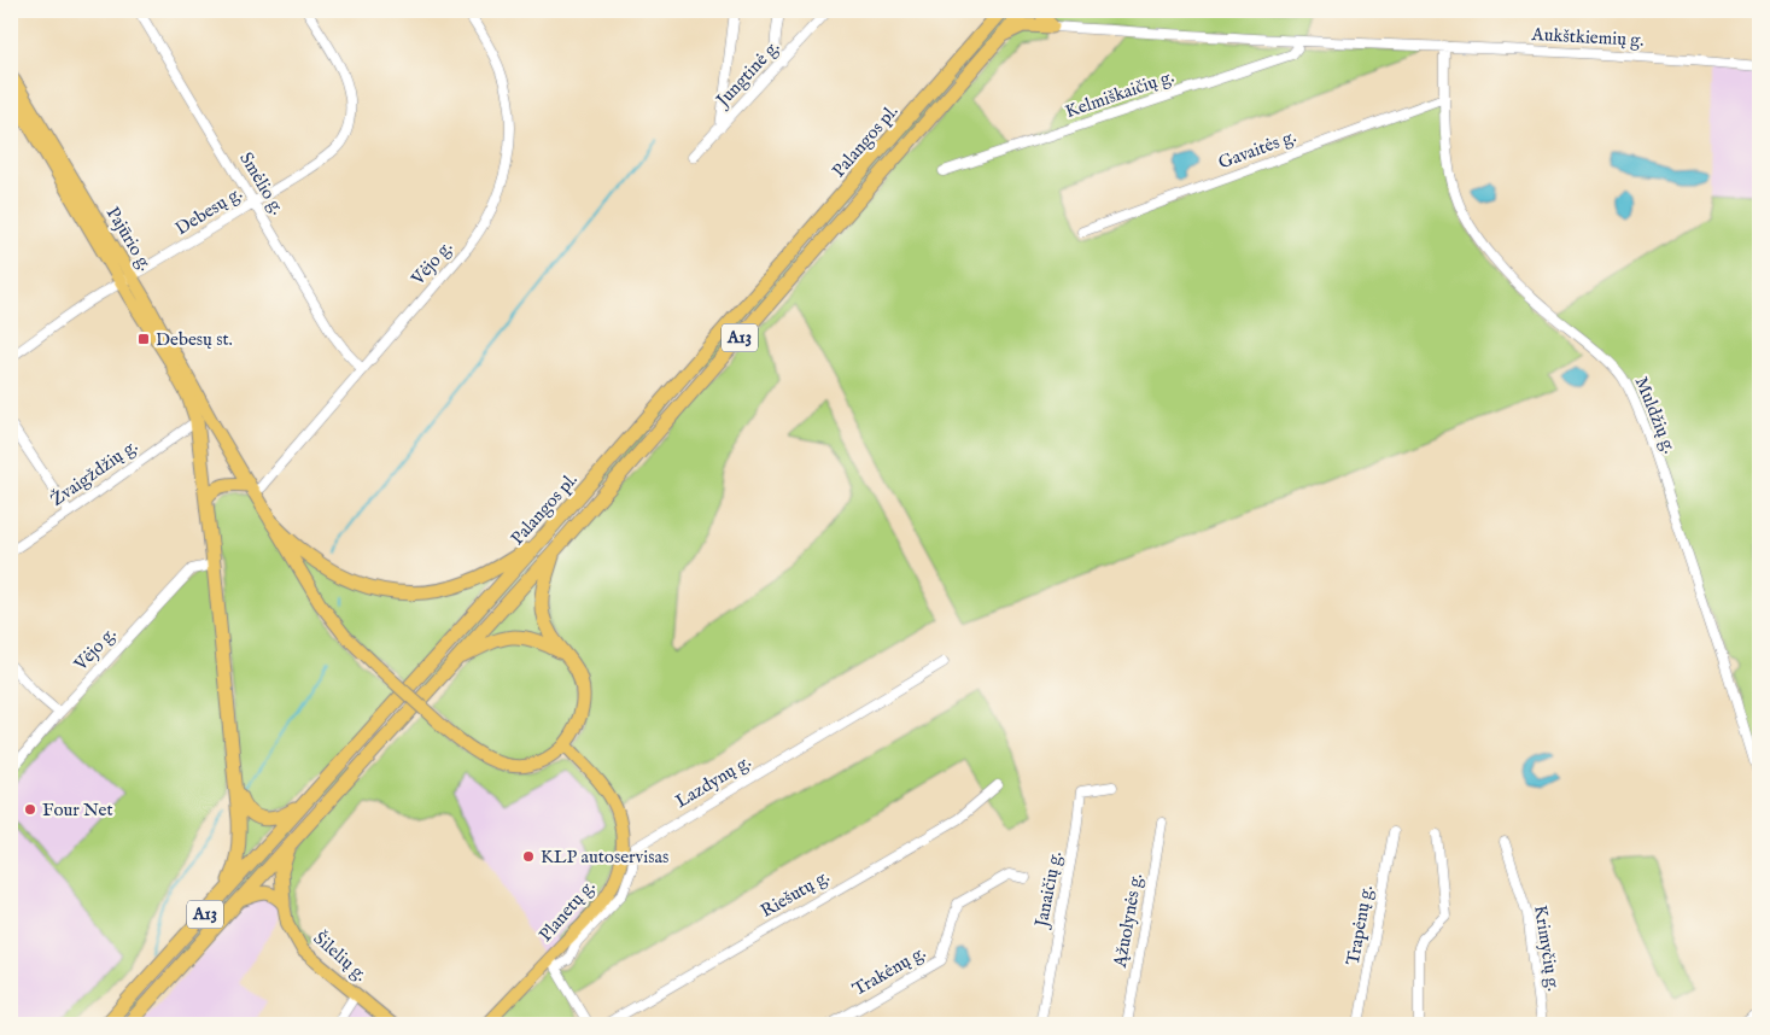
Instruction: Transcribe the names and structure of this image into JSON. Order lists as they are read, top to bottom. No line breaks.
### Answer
{"streets":{"highway":["Palangos pl.","A13"],"main road":["Pajūrio g.","Planetų g.","Šilelių g."],"street":["Aukštkiemių g.","Jungtinė g.","Kelmiškaičių g.","Gavaitės g.","Smėlio g.","Debesų g.","Vėjo g.","Muldžių g.","Žvaigždžių g.","Lazdynų g.","Janaičių g.","Riešutų g.","Ąžuolynės g.","Trapėnų g.","Krimyčių g.","Trakėnų g."]},"crossings":[["Aukštkiemių g.","Kelmiškaičių g."],["Aukštkiemių g.","Muldžių g."],["Gavaitės g.","Muldžių g."],["Smėlio g.","Debesų g."],["Smėlio g.","Vėjo g."],["Debesų g.","Pajūrio g."],["Pajūrio g.","Vėjo g."],["Pajūrio g.","Planetų g."],["Lazdynų g.","Planetų g."]],"places":{"transit":["Debesų st."],"other":["Four Net","KLP autoservisas"]}}
